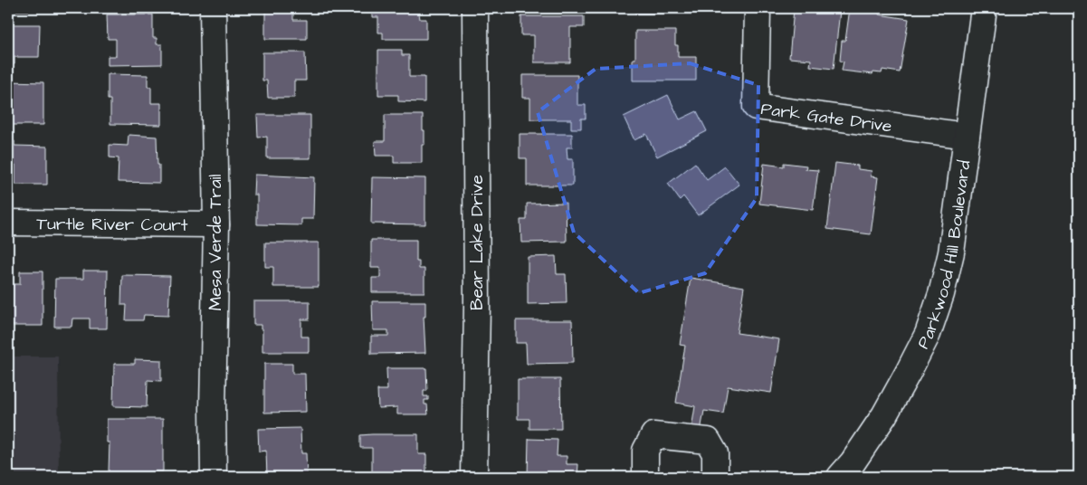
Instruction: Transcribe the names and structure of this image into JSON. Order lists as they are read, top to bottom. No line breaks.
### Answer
{"streets":{"street":["Park Gate Drive","Turtle River Court","Mesa Verde Trail","Bear Lake Drive","Parkwood Hill Boulevard"]},"crossings":[["Park Gate Drive","Parkwood Hill Boulevard"],["Turtle River Court","Mesa Verde Trail"]]}
